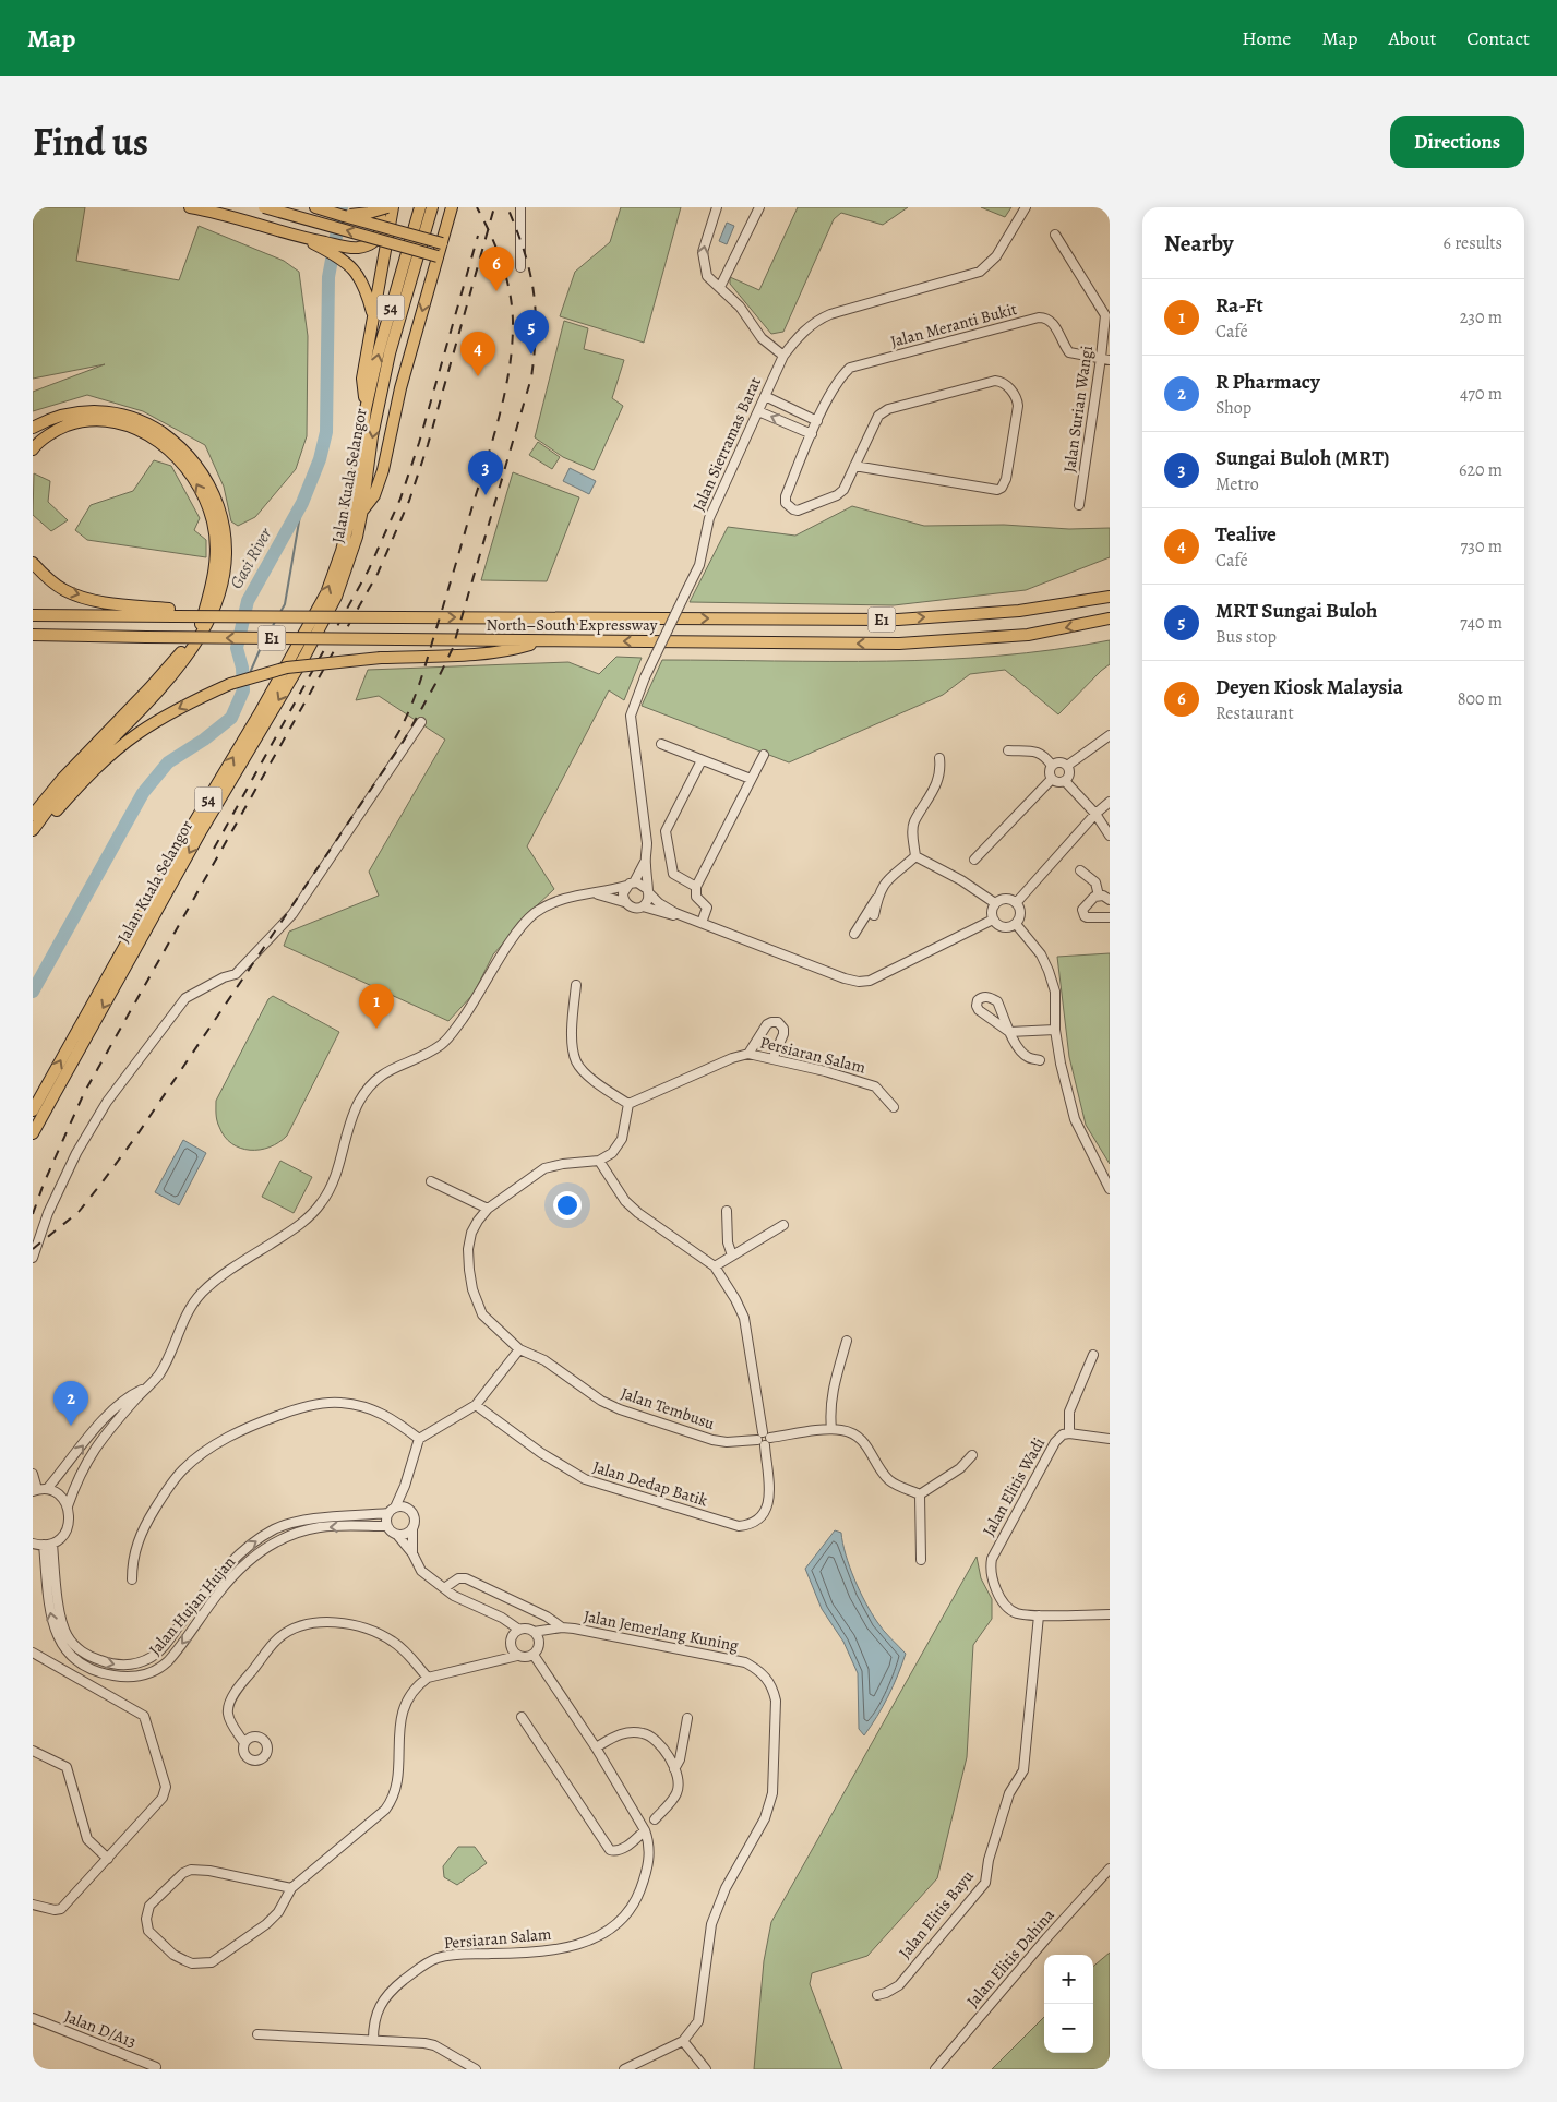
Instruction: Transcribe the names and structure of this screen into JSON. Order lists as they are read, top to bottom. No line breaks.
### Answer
{"streets":{"highway":["54","Jalan Kuala Selangor","E1","North–South Expressway"],"street":["Jalan Meranti Bukit","Jalan Surian Wangi","Jalan Sierramas Barat","Persiaran Salam","Jalan Tembusu","Jalan Dedap Batik","Jalan Elitis Wadi","Jalan Hujan Hujan","Jalan Jemerlang Kuning","Jalan Elitis Bayu","Jalan Elitis Dahina","Jalan D/A13"]},"crossings":[["Jalan Meranti Bukit","Jalan Surian Wangi"],["Persiaran Salam","Jalan Jemerlang Kuning"],["Jalan Tembusu","Jalan Dedap Batik"],["Jalan Elitis Wadi","Jalan Elitis Bayu"]],"water":["Gasi River"],"page":{"header":"Map","nav":["Home","Map","About","Contact"],"title":"Find us","buttons":"Directions","heading":["Nearby","6 results"],"pins":["6","5","4","3","1","2"],"list":[{"mark":"1","name":"Ra-Ft","note":"Café","value":"230 m"},{"mark":"2","name":"R Pharmacy","note":"Shop","value":"470 m"},{"mark":"3","name":"Sungai Buloh (MRT)","note":"Metro","value":"620 m"},{"mark":"4","name":"Tealive","note":"Café","value":"730 m"},{"mark":"5","name":"MRT Sungai Buloh","note":"Bus stop","value":"740 m"},{"mark":"6","name":"Deyen Kiosk Malaysia","note":"Restaurant","value":"800 m"}],"map_buttons":["+","−"]}}
